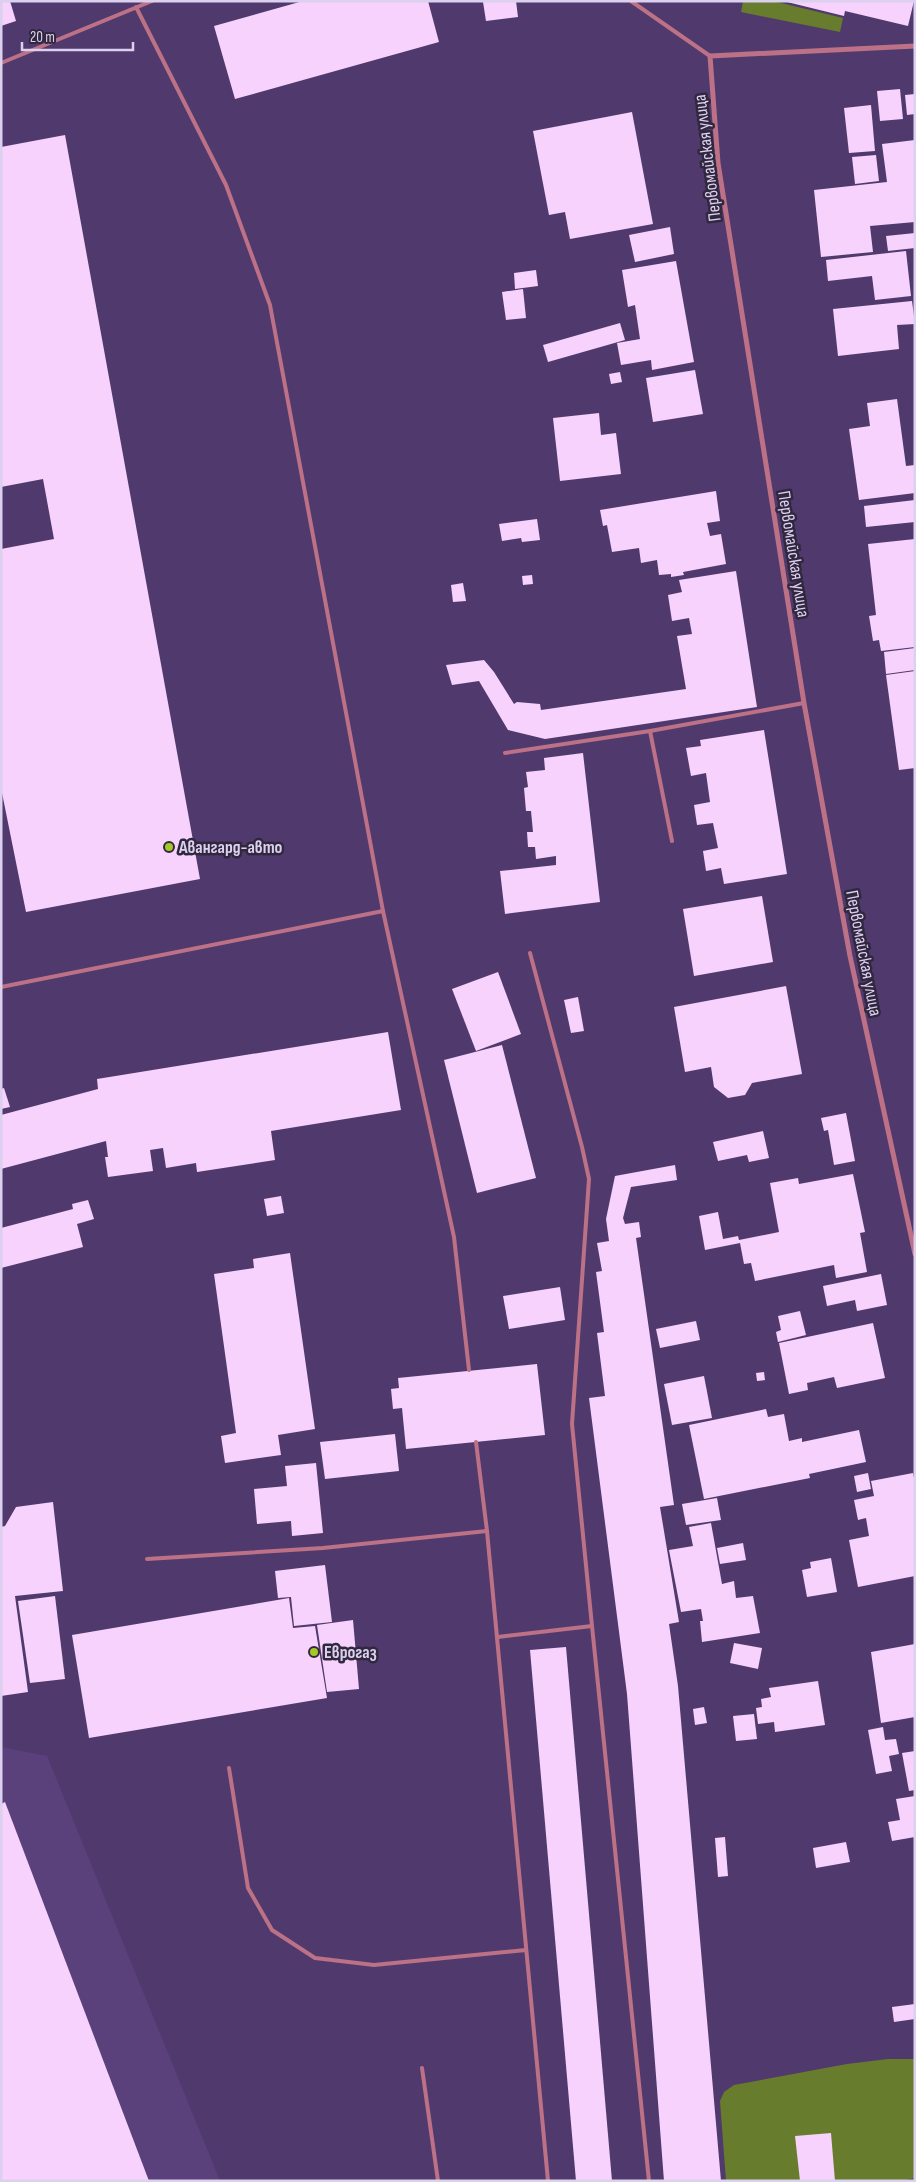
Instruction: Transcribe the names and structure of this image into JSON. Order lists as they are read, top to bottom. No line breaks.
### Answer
{"streets":{"street":["Первомайская улица"]},"places":["Авангард-авто","Еврогаз"],"scale_bar":"20 m"}
